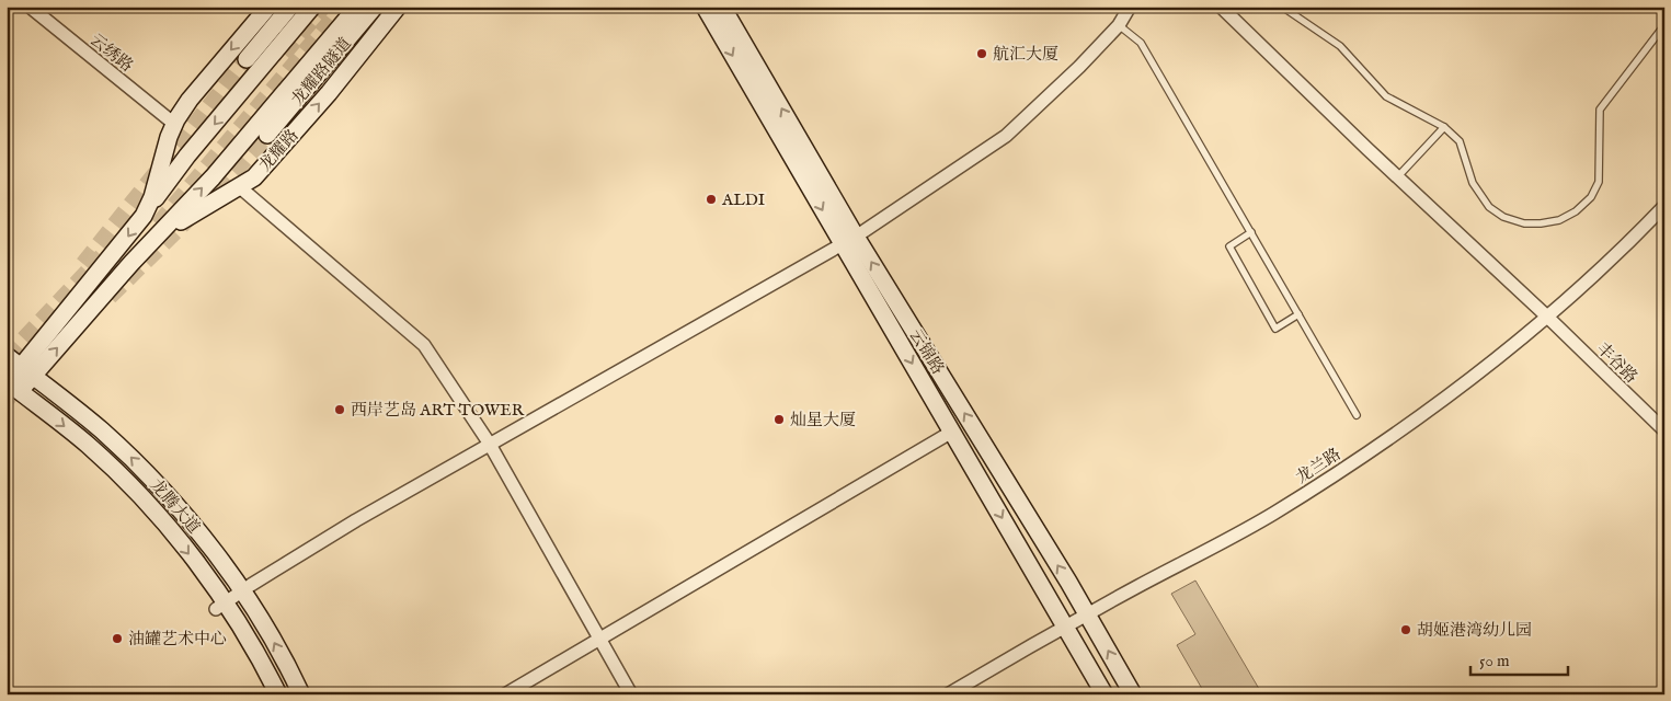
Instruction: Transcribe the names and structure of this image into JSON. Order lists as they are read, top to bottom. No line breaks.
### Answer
{"streets":{"main road":["龙耀路隧道","龙耀路","云锦路","龙腾大道"],"street":["云绣路","丰谷路","龙兰路"]},"crossings":[["云绣路","龙耀路"],["龙耀路","龙腾大道"],["云锦路","龙兰路"],["丰谷路","龙兰路"]],"places":["航汇大厦","ALDI","西岸艺岛 ART TOWER","灿星大厦","胡姬港湾幼儿园","油罐艺术中心"],"scale_bar":"50 m"}
